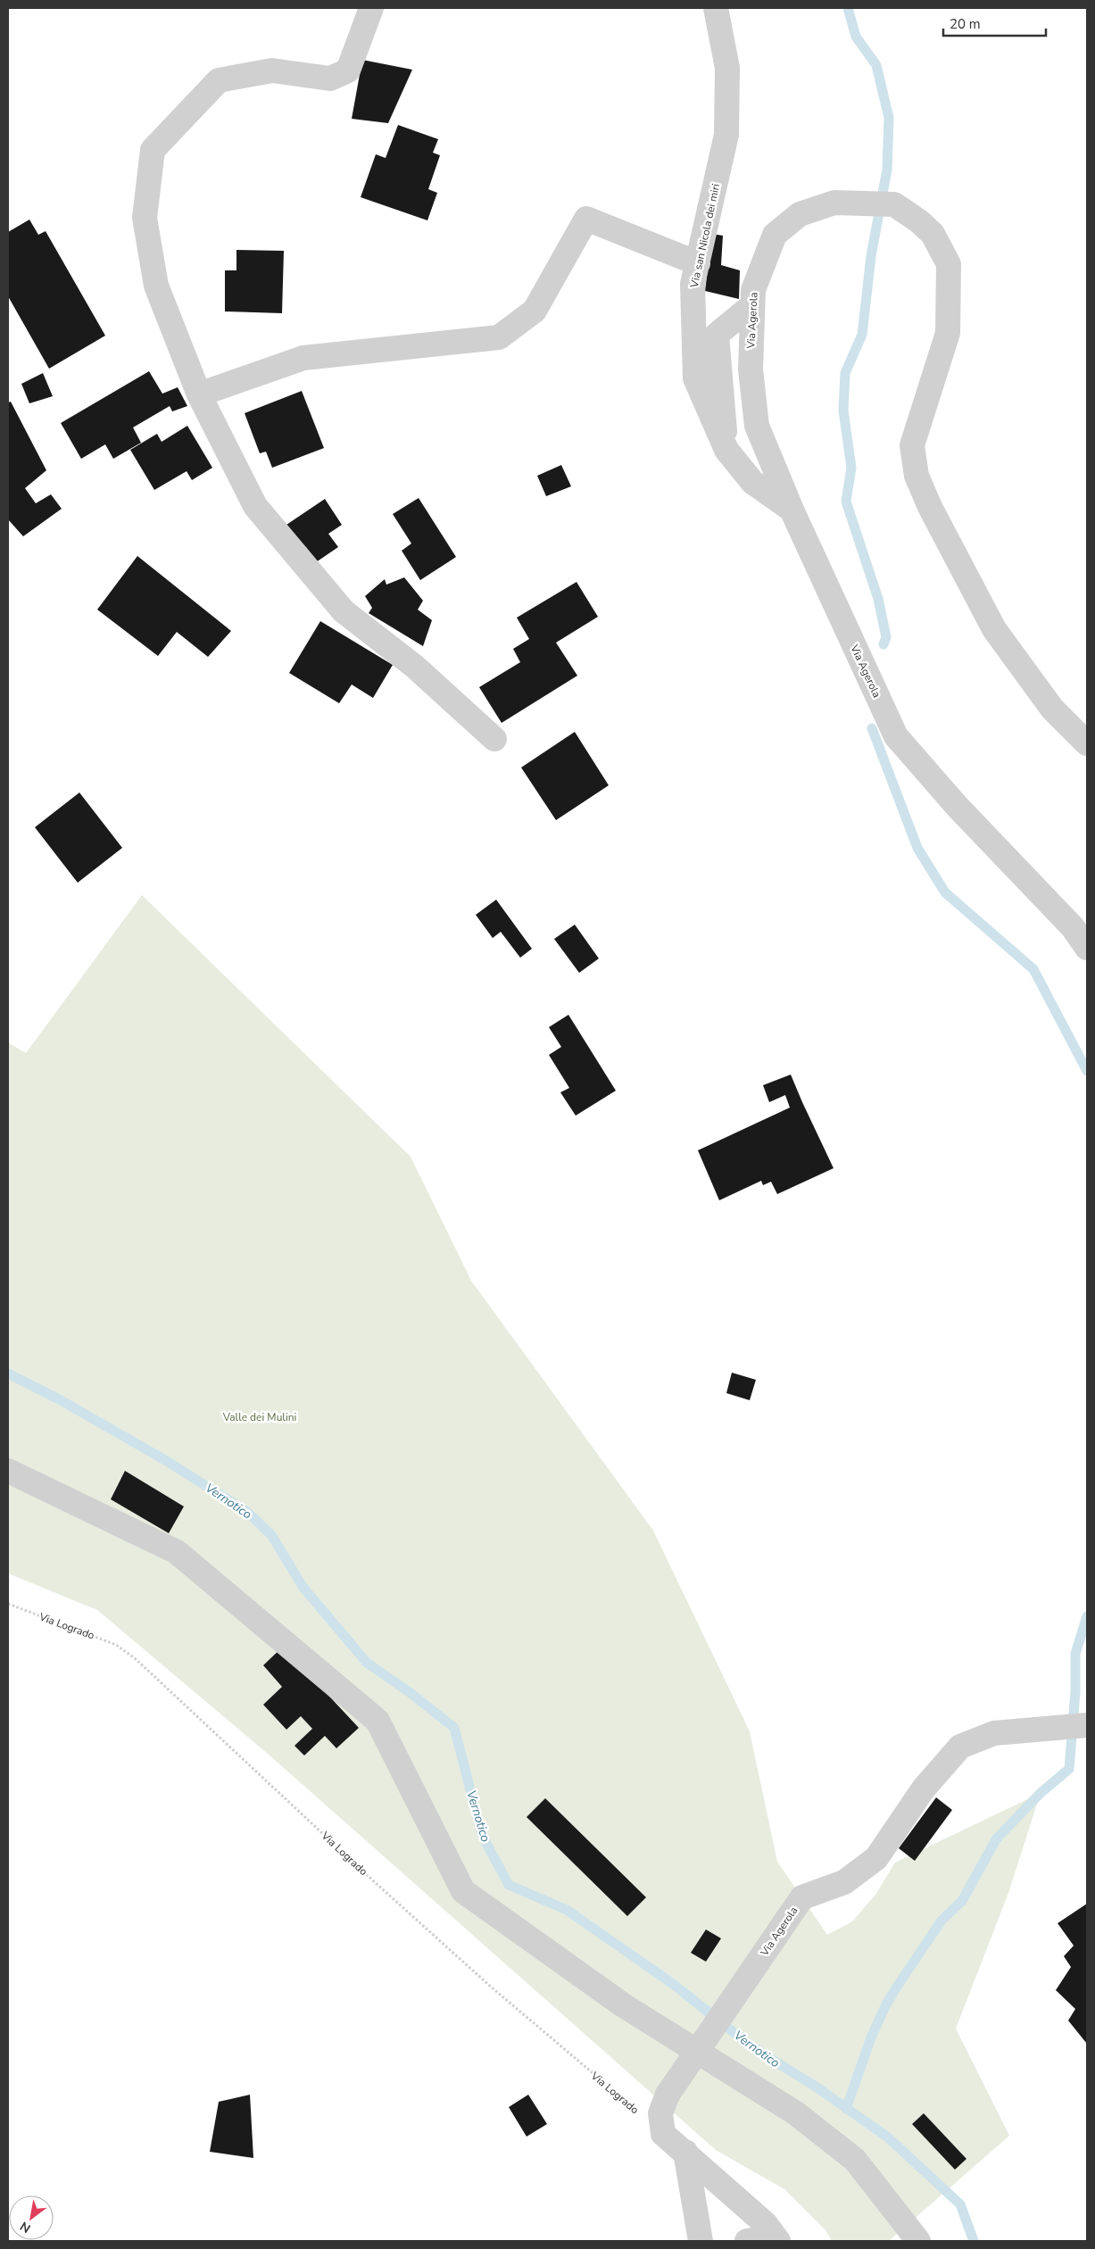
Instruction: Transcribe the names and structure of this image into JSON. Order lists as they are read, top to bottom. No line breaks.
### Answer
{"streets":{"street":["Via san Nicola dei miri","Via Agerola"],"path":["Via Logrado"]},"crossings":[["Via san Nicola dei miri","Via Agerola"],["Via Agerola","Via Logrado"]],"water":["Vernotico"],"parks":["Valle dei Mulini"],"scale_bar":"20 m","north":"bottom left"}
